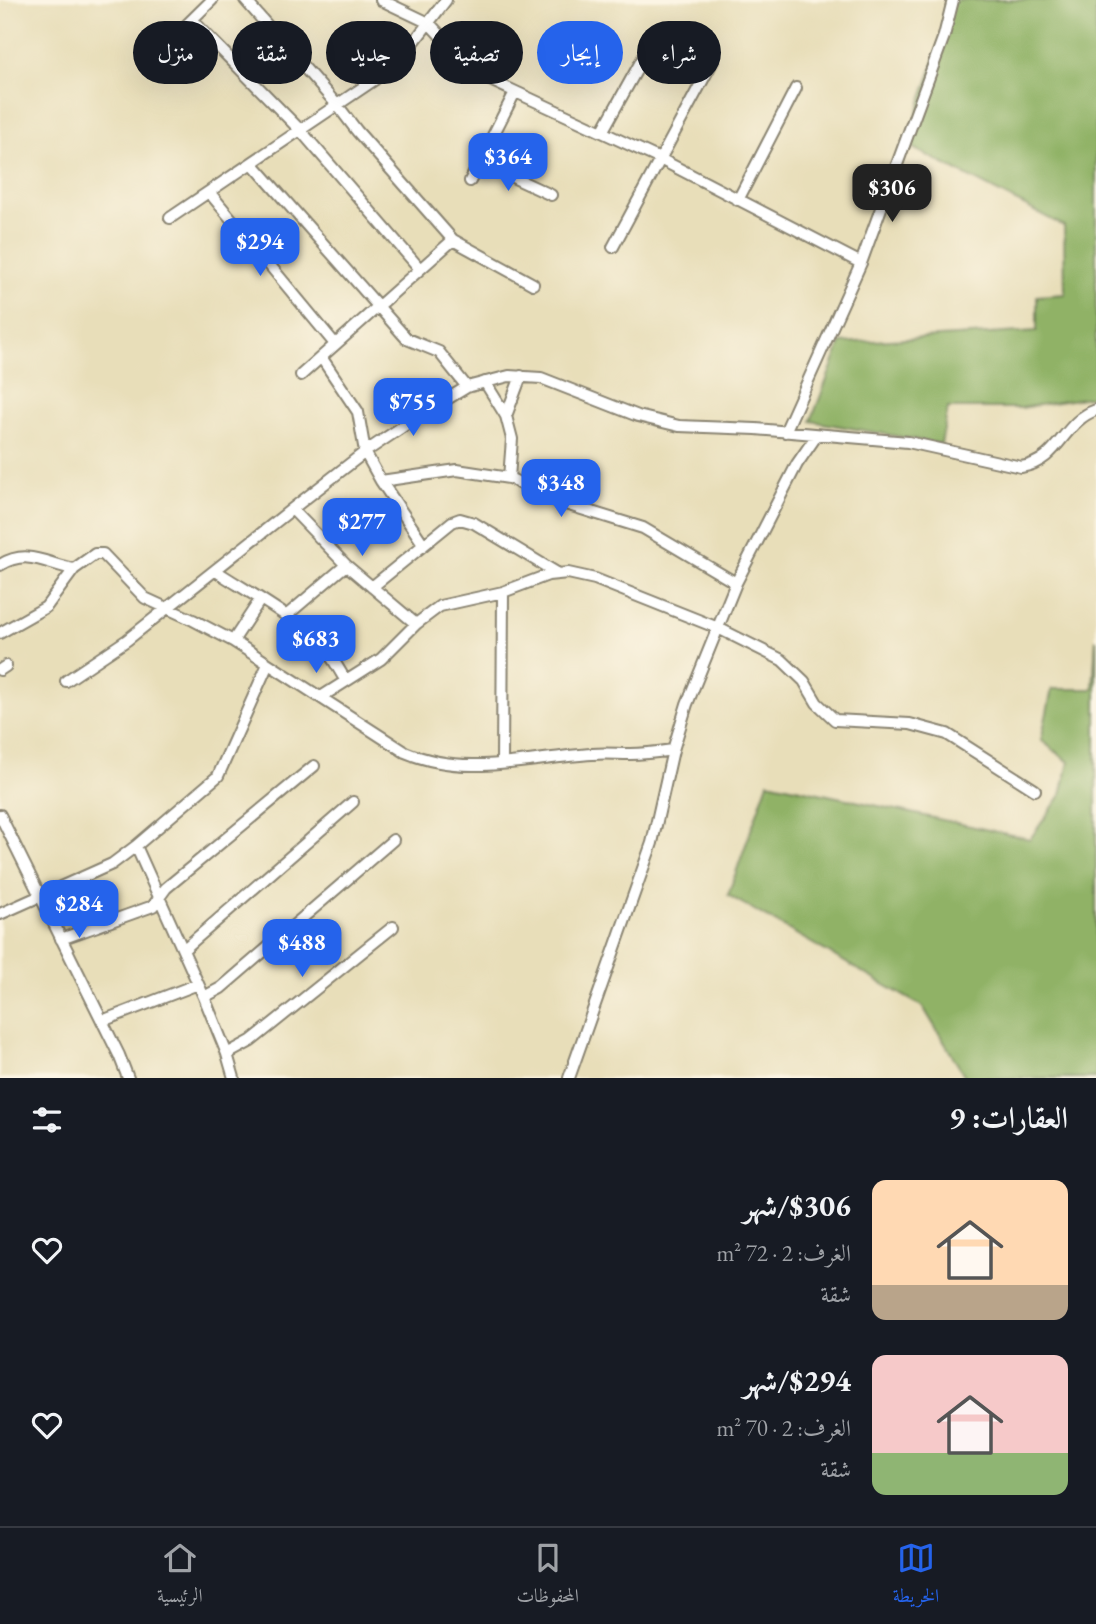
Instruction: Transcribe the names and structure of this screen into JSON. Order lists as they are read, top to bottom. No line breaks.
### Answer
{"page":{"chip":["شراء","إيجار","تصفية","جديد","شقة","منزل"],"price":["$364","$306","$294","$755","$348","$277","$683","$284","$488"],"heading":"العقارات: 9","list":[{"name":"$306/شهر","note":"الغرف: 2 · 72 m² · شقة"},{"name":"$294/شهر","note":"الغرف: 2 · 70 m² · شقة"}],"tabs":["الخريطة","المحفوظات","الرئيسية"]}}
